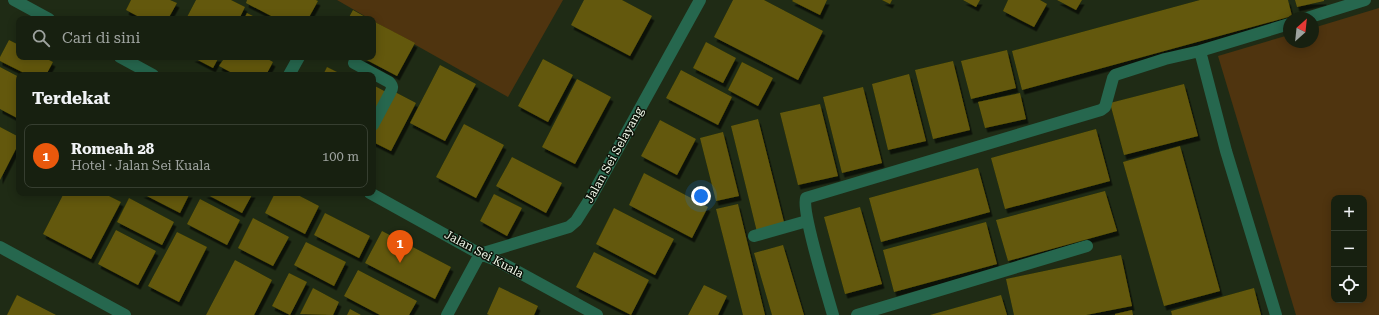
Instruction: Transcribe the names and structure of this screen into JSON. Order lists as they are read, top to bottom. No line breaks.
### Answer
{"streets":{"street":["Jalan Sei Selayang","Jalan Sei Kuala"]},"crossings":[["Jalan Sei Selayang","Jalan Sei Kuala"]],"north":"top right","page":{"search":"Cari di sini","heading":"Terdekat","list":[{"mark":"1","name":"Romeah 28","note":"Hotel · Jalan Sei Kuala","value":"100 m"}],"map_buttons":["+","−"],"pins":"1"}}
